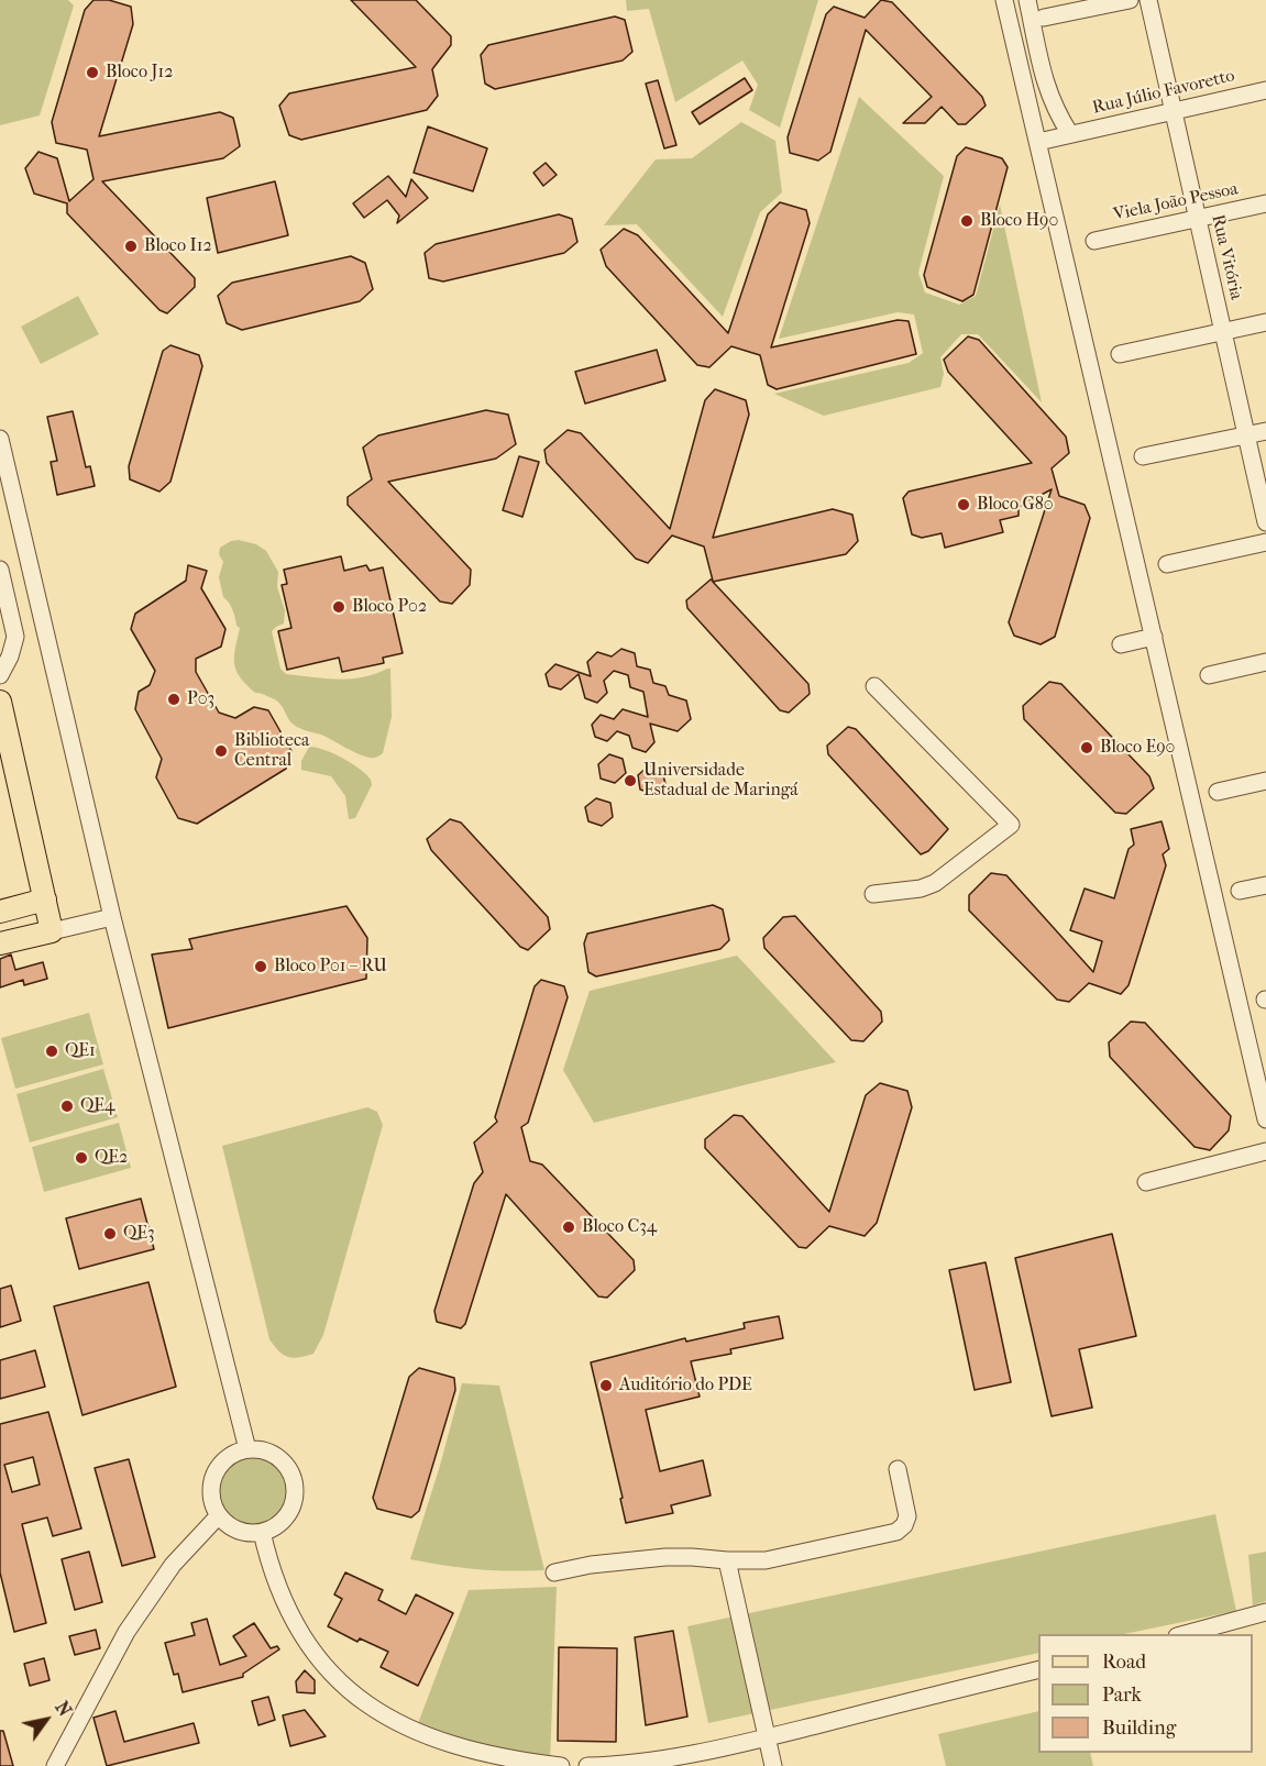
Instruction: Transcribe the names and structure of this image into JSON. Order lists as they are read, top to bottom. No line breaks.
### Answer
{"streets":{"street":["Rua Júlio Favoretto","Viela João Pessoa","Rua Vitória"]},"crossings":[["Rua Júlio Favoretto","Rua Vitória"],["Viela João Pessoa","Rua Vitória"]],"places":["Bloco J12","Bloco H90","Bloco I12","Bloco G80","Bloco P02","P03","Bloco E90","Biblioteca Central","Universidade Estadual de Maringá","Bloco P01 – RU","QE1","QE4","QE2","Bloco C34","QE3","Auditório do PDE"],"legend":["Road","Park","Building"],"north":"top right"}
